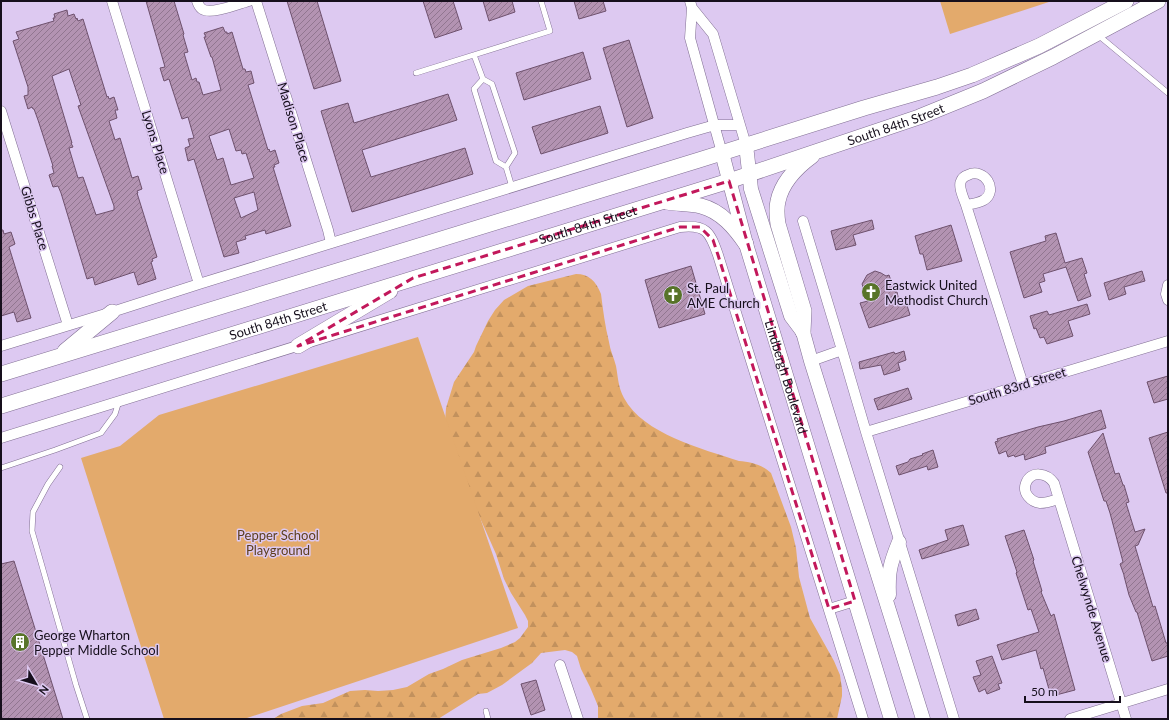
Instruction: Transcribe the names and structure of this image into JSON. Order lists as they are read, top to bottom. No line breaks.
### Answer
{"streets":{"main road":["South 84th Street","Lindbergh Boulevard"],"street":["Madison Place","Lyons Place","Gibbs Place","South 83rd Street","Chelwynde Avenue"]},"crossings":[["South 84th Street","Lindbergh Boulevard"]],"parks":["Pepper School Playground"],"places":{"church":["Eastwick United Methodist Church","St. Paul AME Church"],"building":["George Wharton Pepper Middle School"]},"scale_bar":"50 m","north":"bottom right"}
